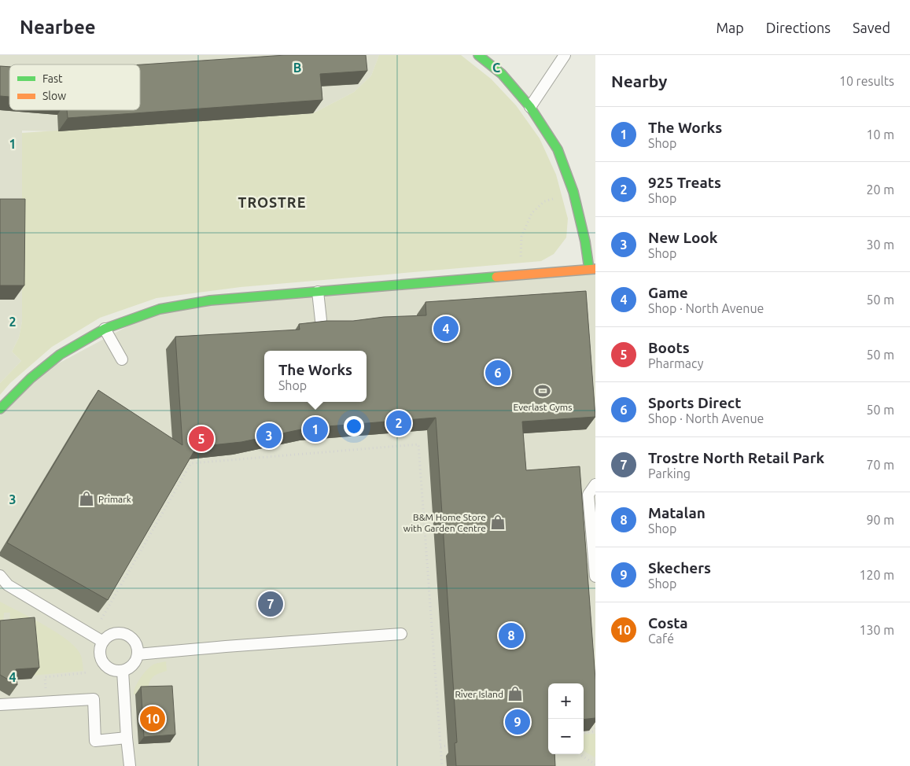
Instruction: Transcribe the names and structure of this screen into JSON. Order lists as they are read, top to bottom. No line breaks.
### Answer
{"districts":["TROSTRE"],"places":{"sports":["Everlast Gyms"],"shop":["Primark","B&M Home Store with Garden Centre","River Island"]},"legend":["Fast","Slow"],"page":{"header":"Nearbee","nav":["Map","Directions","Saved"],"heading":["Nearby","10 results"],"list":[{"mark":"1","name":"The Works","note":"Shop","value":"10 m"},{"mark":"2","name":"925 Treats","note":"Shop","value":"20 m"},{"mark":"3","name":"New Look","note":"Shop","value":"30 m"},{"mark":"4","name":"Game","note":"Shop · North Avenue","value":"50 m"},{"mark":"5","name":"Boots","note":"Pharmacy","value":"50 m"},{"mark":"6","name":"Sports Direct","note":"Shop · North Avenue","value":"50 m"},{"mark":"7","name":"Trostre North Retail Park","note":"Parking","value":"70 m"},{"mark":"8","name":"Matalan","note":"Shop","value":"90 m"},{"mark":"9","name":"Skechers","note":"Shop","value":"120 m"},{"mark":"10","name":"Costa","note":"Café","value":"130 m"}],"pins":["4","6","2","1","3","5","7","8","10","9"],"popup":["The Works","Shop"],"map_buttons":["+","−"]},"grid":{"columns":["B","C"],"rows":["1","2","3","4"]}}
